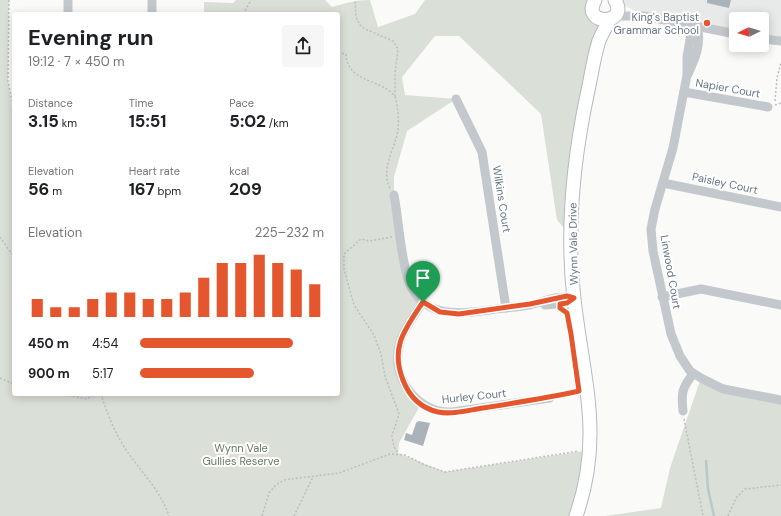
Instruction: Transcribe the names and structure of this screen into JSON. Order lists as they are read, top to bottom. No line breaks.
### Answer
{"streets":{"main road":["Wynn Vale Drive"],"street":["Napier Court","Paisley Court","Wilkins Court","Linwood Court","Hurley Court"]},"crossings":[["Napier Court","Linwood Court"],["Paisley Court","Linwood Court"]],"parks":["Wynn Vale Gullies Reserve"],"places":["King's Baptist Grammar School"],"north":"left","page":{"heading":["Evening run","19:12 · 7 × 450 m"],"stats":[["Distance","3.15 km"],["Time","15:51"],["Pace","5:02 /km"],["Elevation","56 m"],["Heart rate","167 bpm"],["kcal","209"]],"chart":["Elevation","225–232 m"],"list":[{"name":"450 m","note":"4:54"},{"name":"900 m","note":"5:17"}]}}
